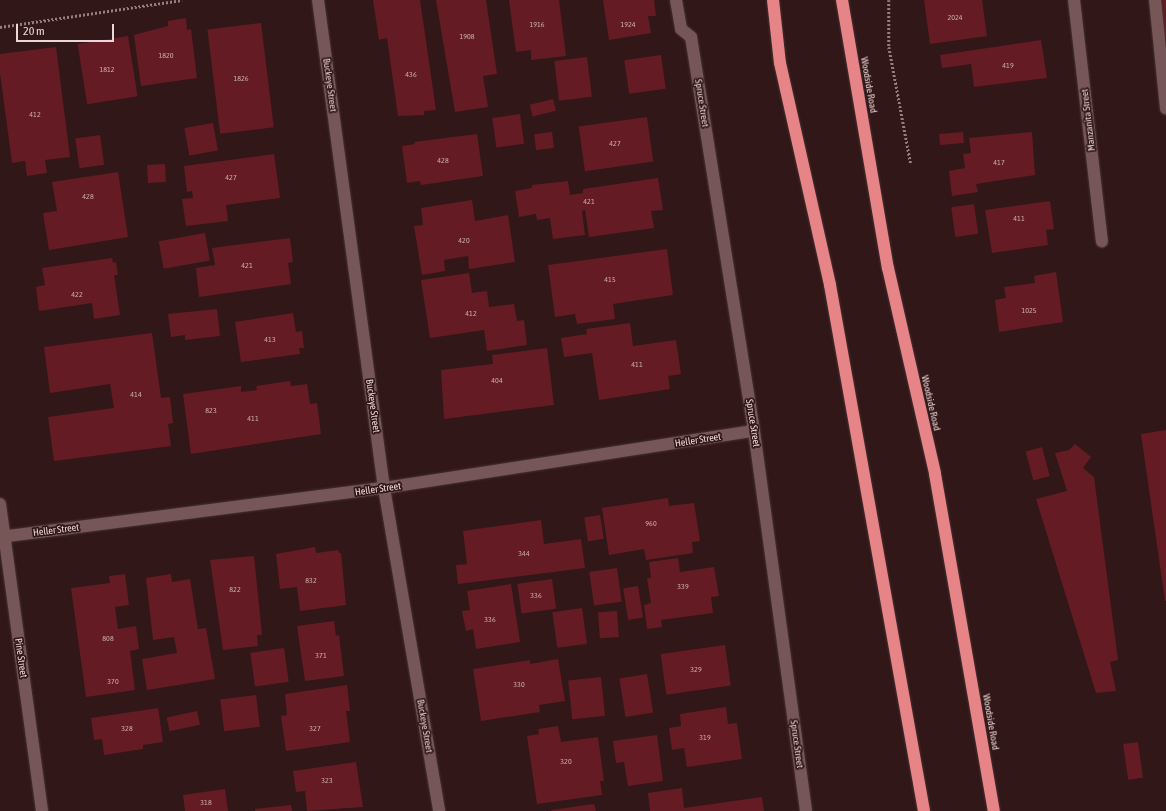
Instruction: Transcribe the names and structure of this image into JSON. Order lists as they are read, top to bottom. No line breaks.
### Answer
{"streets":{"highway":["Woodside Road"],"street":["Buckeye Street","Spruce Street","Manzanita Street","Heller Street","Pine Street"]},"crossings":[["Buckeye Street","Heller Street"],["Spruce Street","Heller Street"],["Heller Street","Pine Street"]],"house_numbers":["2024","1916","1924","1908","1820","419","1812","436","1826","412","427","428","417","427","428","421","411","420","421","415","422","1025","412","413","411","404","414","823","411","960","344","832","339","822","336","336","808","371","329","370","330","328","327","319","320","323","318"],"scale_bar":"20 m"}
